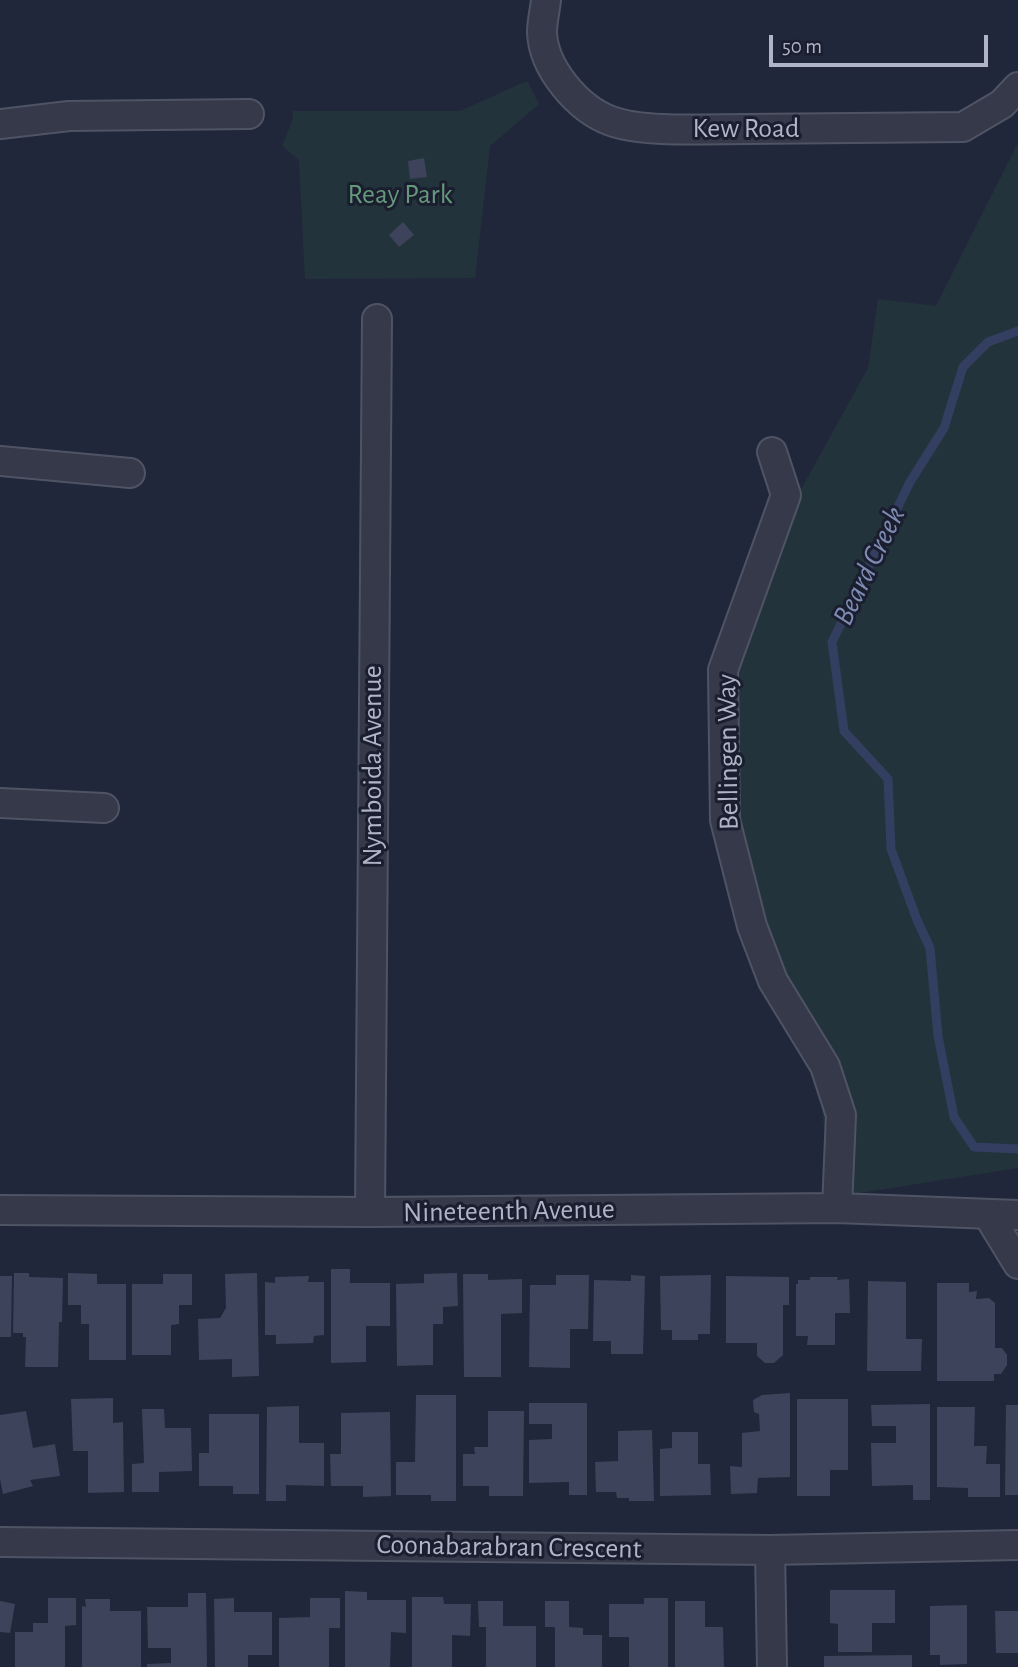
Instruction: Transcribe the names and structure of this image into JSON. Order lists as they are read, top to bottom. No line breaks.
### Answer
{"streets":{"street":["Kew Road","Bellingen Way","Nymboida Avenue","Nineteenth Avenue","Coonabarabran Crescent"]},"crossings":[["Bellingen Way","Nineteenth Avenue"],["Nymboida Avenue","Nineteenth Avenue"]],"water":["Beard Creek"],"parks":["Reay Park"],"scale_bar":"50 m"}
